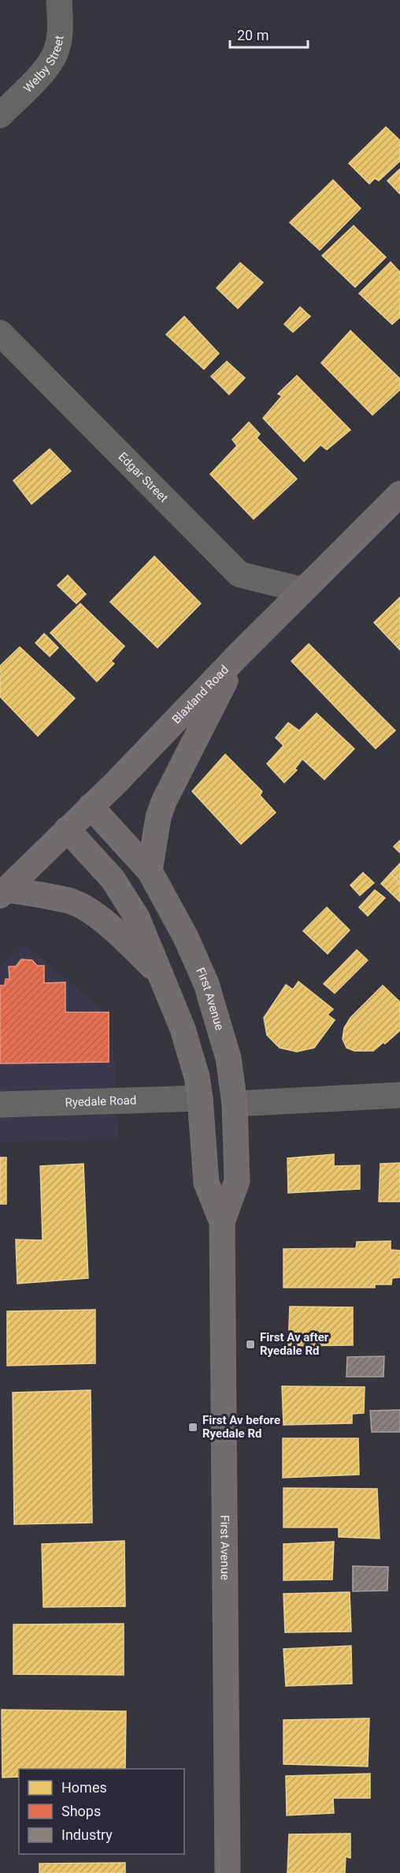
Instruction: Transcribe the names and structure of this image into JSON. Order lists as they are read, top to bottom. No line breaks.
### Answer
{"streets":{"main road":["Blaxland Road","First Avenue"],"street":["Welby Street","Edgar Street","Ryedale Road"]},"crossings":[["Edgar Street","Blaxland Road"],["Blaxland Road","First Avenue"],["First Avenue","Ryedale Road"]],"places":{"transit":["First Av after Ryedale Rd","First Av before Ryedale Rd"]},"legend":["Homes","Shops","Industry"],"scale_bar":"20 m"}
